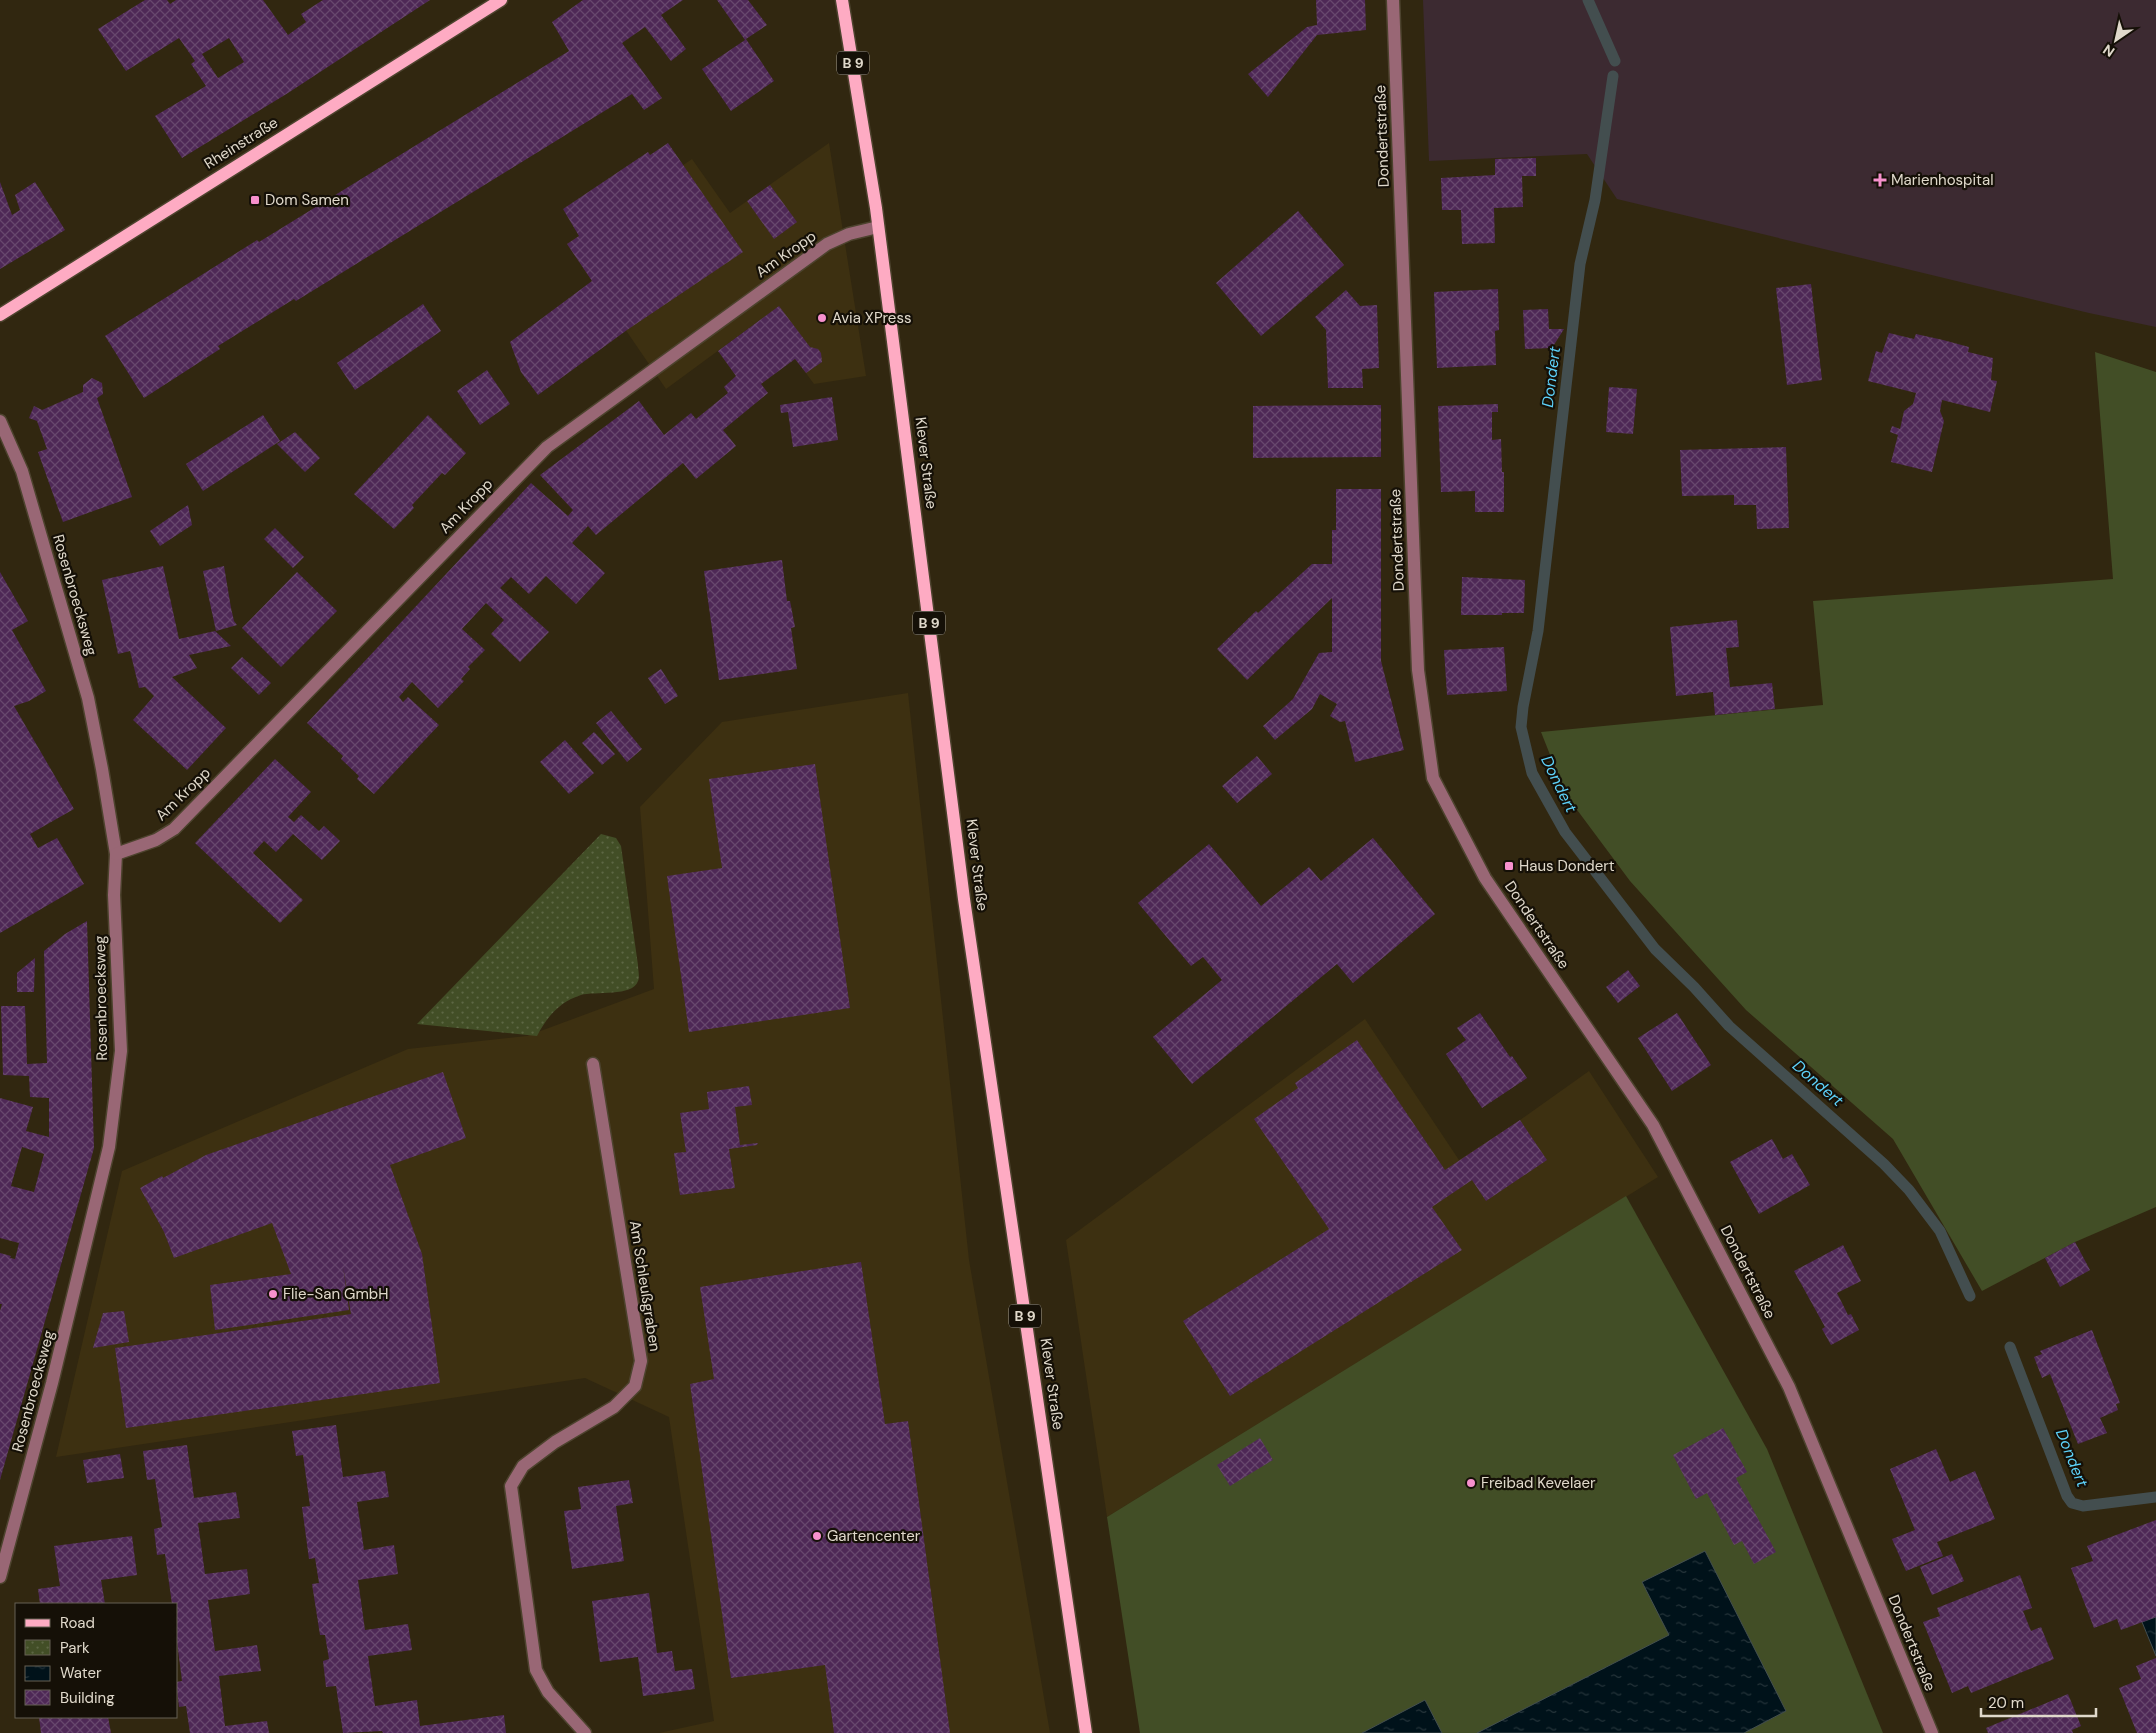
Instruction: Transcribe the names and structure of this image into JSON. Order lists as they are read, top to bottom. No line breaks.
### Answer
{"streets":{"main road":["B 9","Rheinstraße","Klever Straße"],"street":["Dondertstraße","Am Kropp","Rosenbroecksweg","Am Schleußgraben"]},"crossings":[["Am Kropp","Klever Straße"],["Am Kropp","Rosenbroecksweg"]],"water":["Dondert"],"places":{"health":["Marienhospital"],"transit":["Dom Samen","Haus Dondert"],"other":["Avia XPress","Flie-San GmbH","Freibad Kevelaer","Gartencenter"]},"legend":["Road","Park","Water","Building"],"scale_bar":"20 m","north":"bottom left"}
